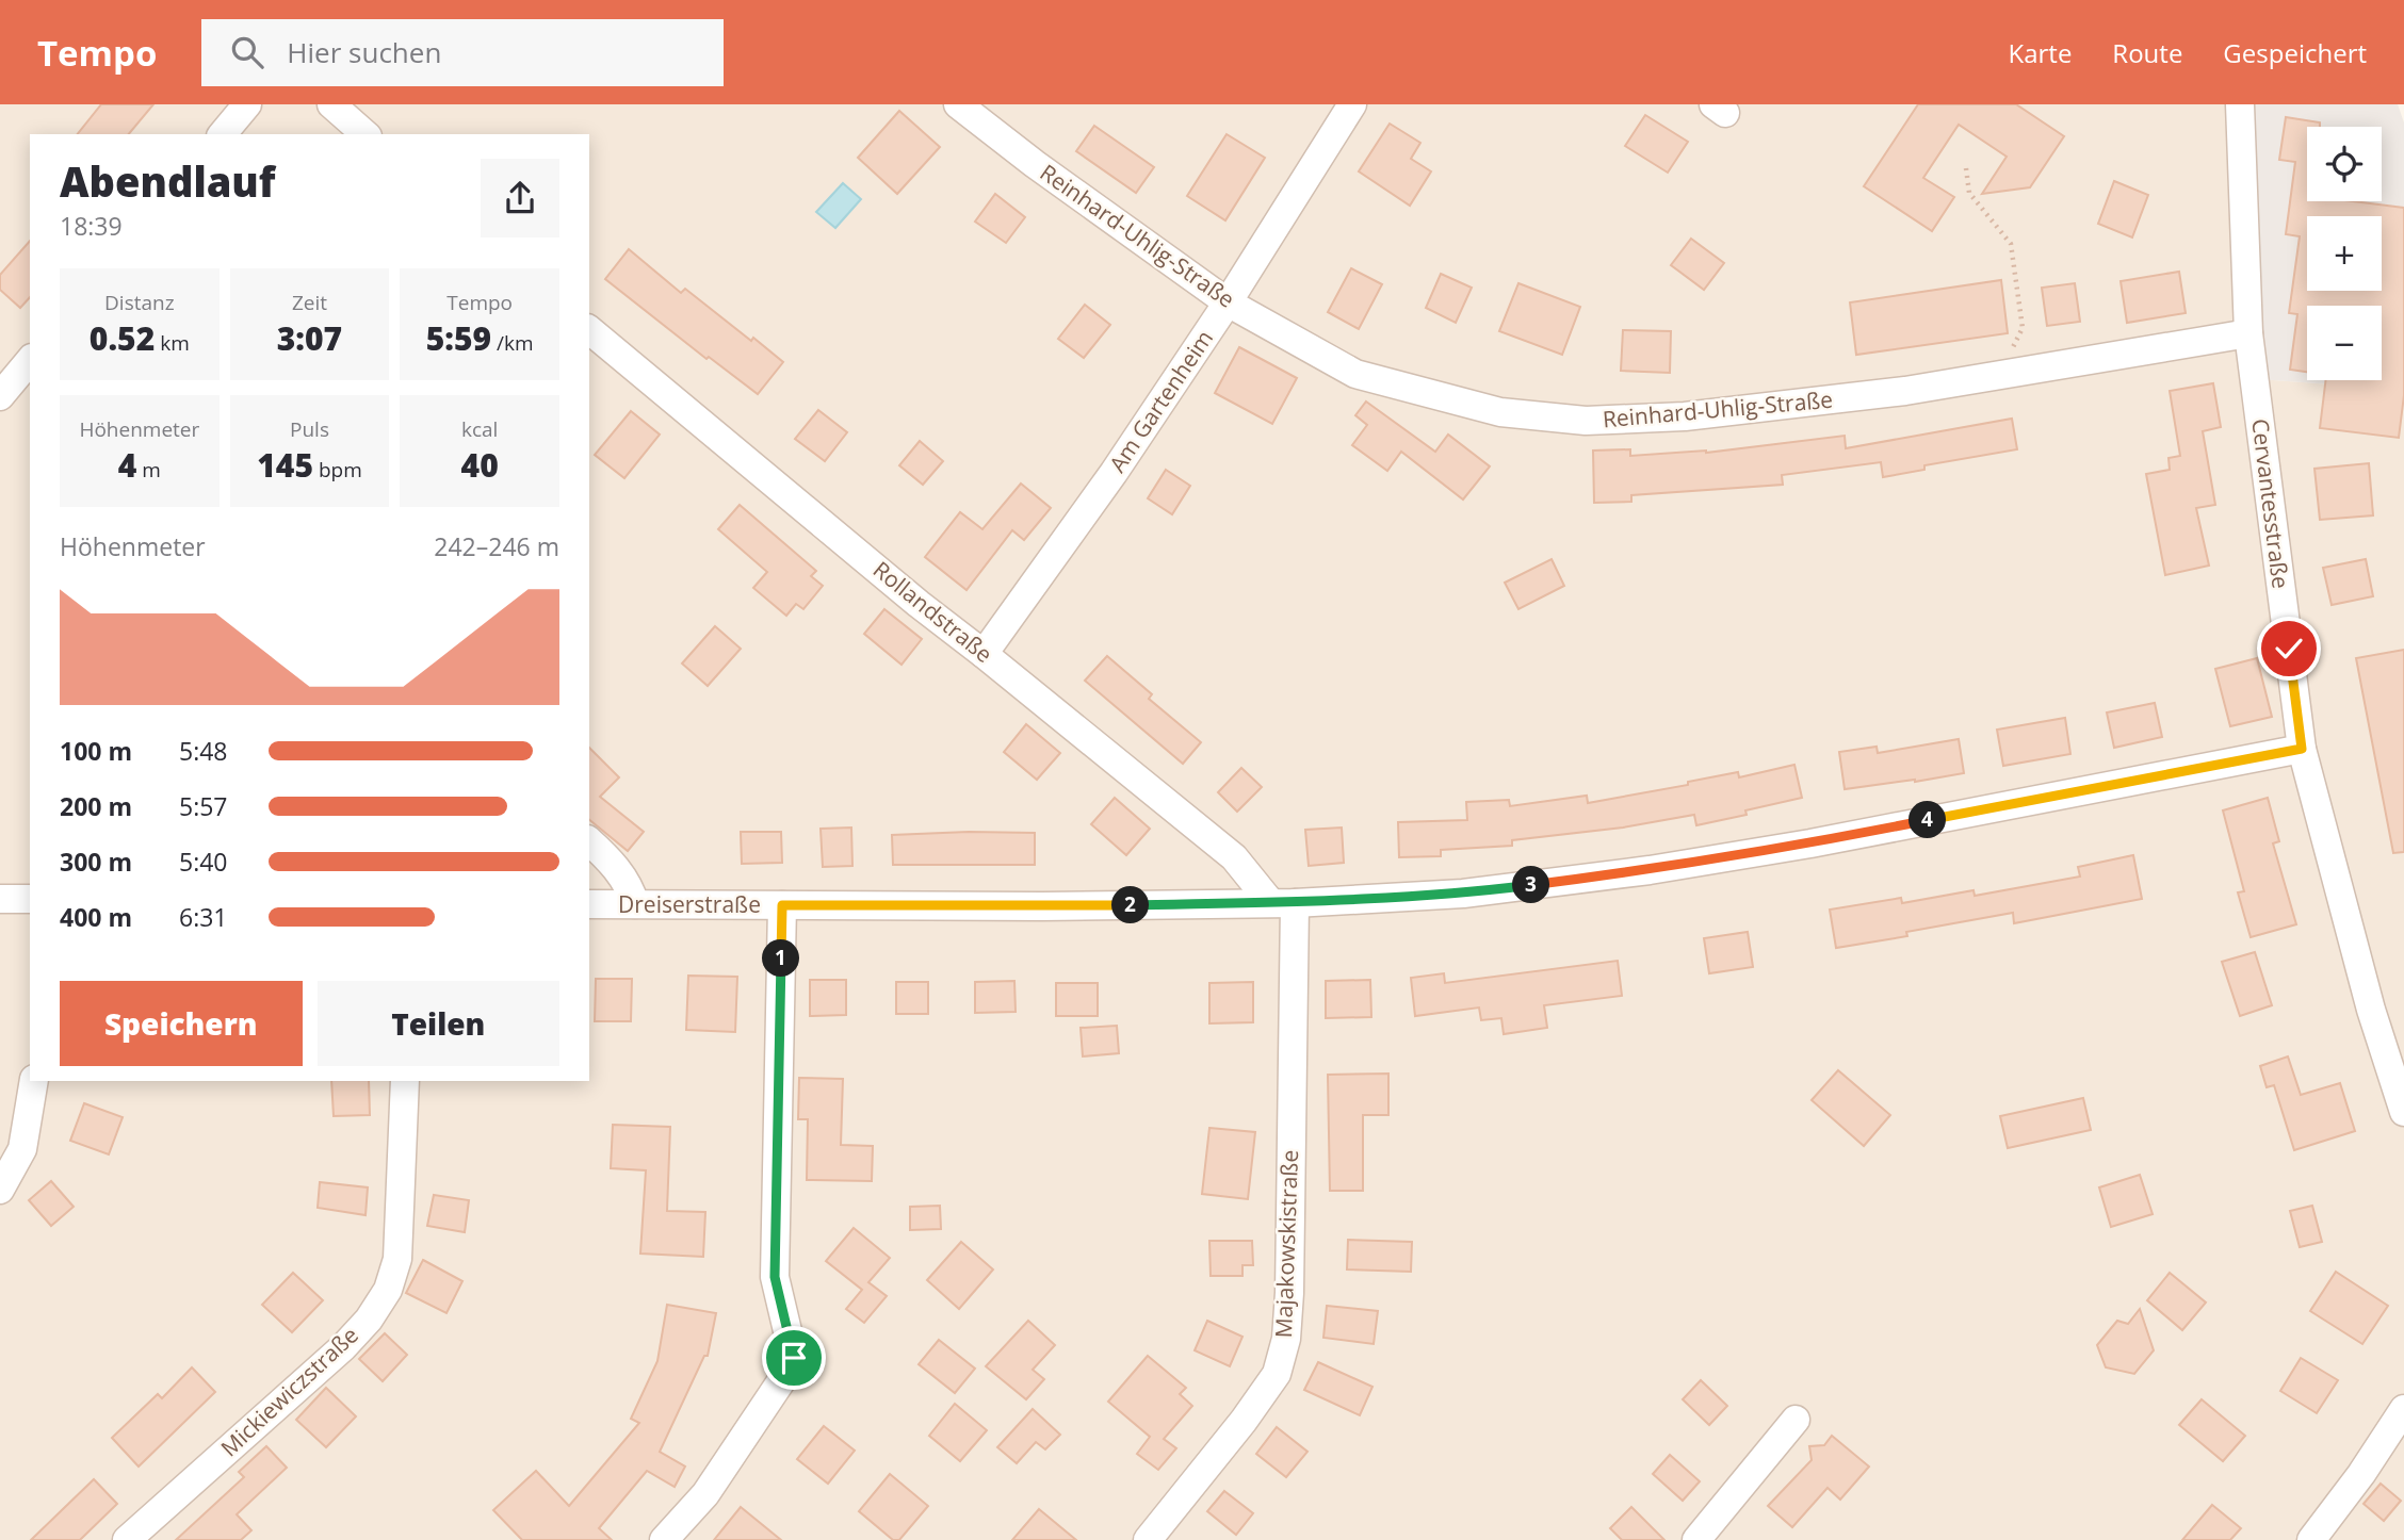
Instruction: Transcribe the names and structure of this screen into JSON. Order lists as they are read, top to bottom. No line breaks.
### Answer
{"streets":{"street":["Reinhard-Uhlig-Straße","Am Gartenheim","Cervantesstraße","Rollandstraße","Dreiserstraße","Majakowskistraße","Mickiewiczstraße"]},"crossings":[["Reinhard-Uhlig-Straße","Am Gartenheim"],["Reinhard-Uhlig-Straße","Cervantesstraße"],["Am Gartenheim","Rollandstraße"],["Cervantesstraße","Dreiserstraße"],["Rollandstraße","Dreiserstraße"],["Rollandstraße","Majakowskistraße"],["Dreiserstraße","Majakowskistraße"]],"page":{"header":"Tempo","search":"Hier suchen","nav":["Karte","Route","Gespeichert"],"map_buttons":["+","−"],"heading":["Abendlauf","18:39"],"stats":[["Distanz","0.52 km"],["Zeit","3:07"],["Tempo","5:59 /km"],["Höhenmeter","4 m"],["Puls","145 bpm"],["kcal","40"]],"chart":["Höhenmeter","242–246 m"],"list":[{"name":"100 m","note":"5:48"},{"name":"200 m","note":"5:57"},{"name":"300 m","note":"5:40"},{"name":"400 m","note":"6:31"}],"pins":["4","3","2","1"],"buttons":["Speichern","Teilen"]}}
